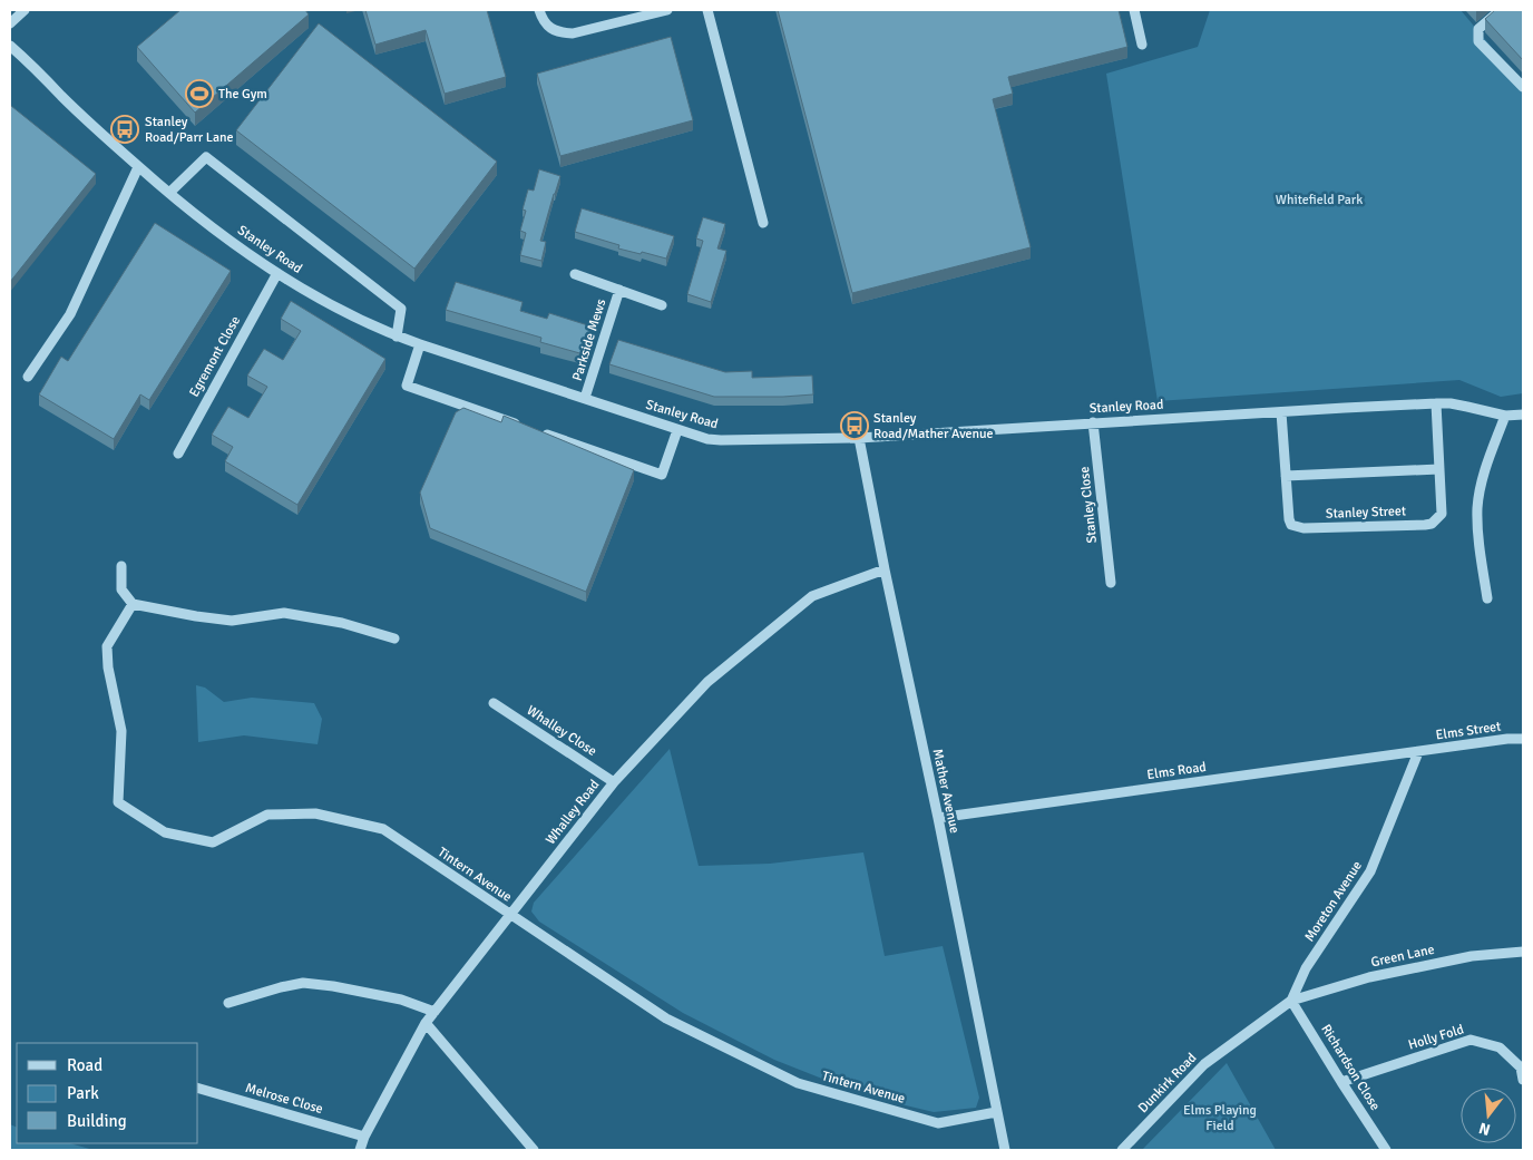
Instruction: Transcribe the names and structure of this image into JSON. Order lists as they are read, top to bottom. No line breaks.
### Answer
{"streets":{"street":["Stanley Road","Parkside Mews","Egremont Close","Stanley Close","Stanley Street","Whalley Close","Elms Street","Elms Road","Mather Avenue","Whalley Road","Tintern Avenue","Moreton Avenue","Green Lane","Holly Fold","Richardson Close","Dunkirk Road","Melrose Close"]},"crossings":[["Stanley Road","Parkside Mews"],["Stanley Road","Egremont Close"],["Stanley Road","Stanley Close"],["Stanley Road","Stanley Street"],["Stanley Road","Mather Avenue"],["Whalley Close","Whalley Road"],["Elms Street","Elms Road"],["Elms Street","Moreton Avenue"],["Elms Road","Mather Avenue"],["Elms Road","Moreton Avenue"],["Mather Avenue","Whalley Road"],["Mather Avenue","Tintern Avenue"],["Whalley Road","Tintern Avenue"],["Whalley Road","Melrose Close"],["Moreton Avenue","Green Lane"],["Moreton Avenue","Richardson Close"],["Moreton Avenue","Dunkirk Road"],["Green Lane","Richardson Close"],["Green Lane","Dunkirk Road"],["Holly Fold","Richardson Close"],["Richardson Close","Dunkirk Road"]],"parks":["Whitefield Park","Elms Playing Field"],"places":{"sports":["The Gym"],"bus stop":["Stanley Road/Parr Lane","Stanley Road/Mather Avenue"]},"legend":["Road","Park","Building"],"north":"bottom"}
